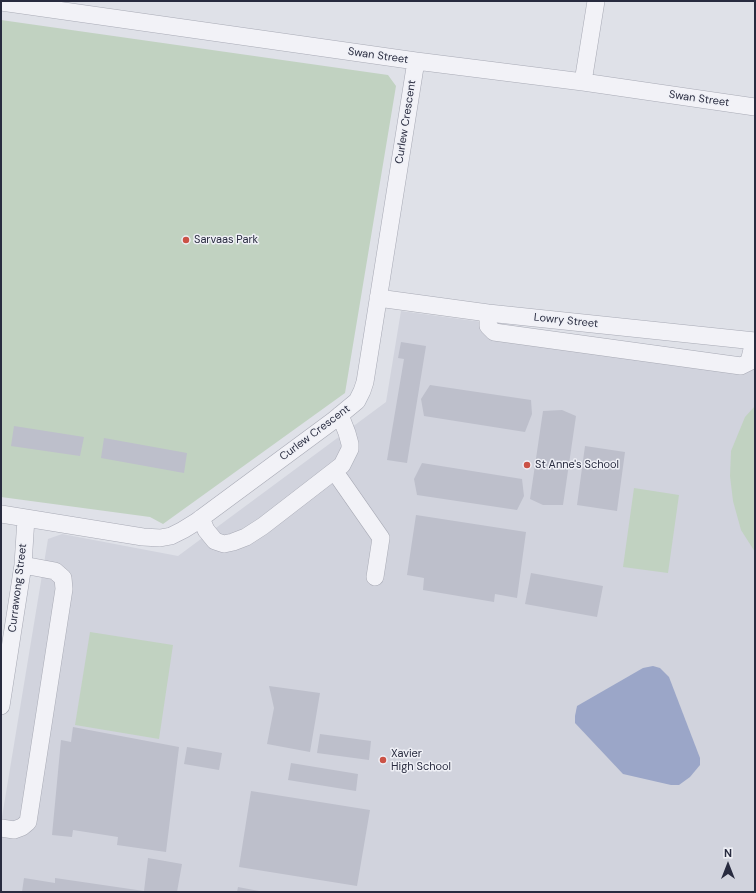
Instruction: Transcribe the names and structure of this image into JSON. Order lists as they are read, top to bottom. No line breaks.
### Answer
{"streets":{"street":["Swan Street","Curlew Crescent","Lowry Street","Currawong Street"]},"crossings":[["Swan Street","Curlew Crescent"],["Curlew Crescent","Lowry Street"],["Curlew Crescent","Currawong Street"]],"places":["Sarvaas Park","St Anne's School","Xavier High School"],"north":"top"}
